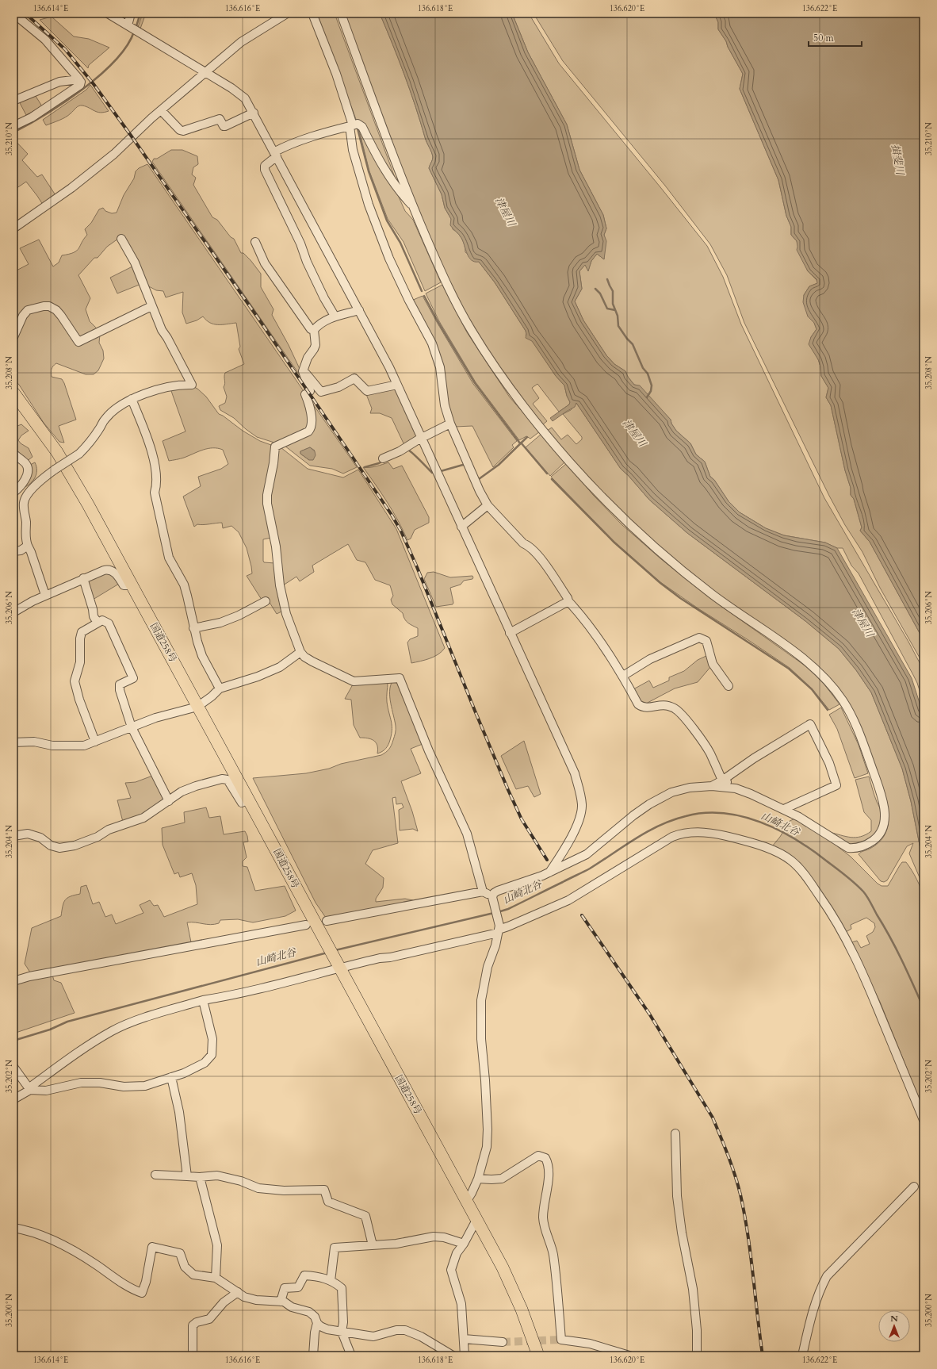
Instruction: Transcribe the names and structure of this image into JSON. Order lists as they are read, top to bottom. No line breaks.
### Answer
{"streets":{"highway":["国道258号"]},"water":["揖斐川","津屋川","山崎北谷"],"scale_bar":"50 m","north":"top","coordinates":["136.614°E","136.616°E","136.618°E","136.620°E","136.622°E","35.210°N","35.208°N","35.206°N","35.204°N","35.202°N","35.200°N"]}
